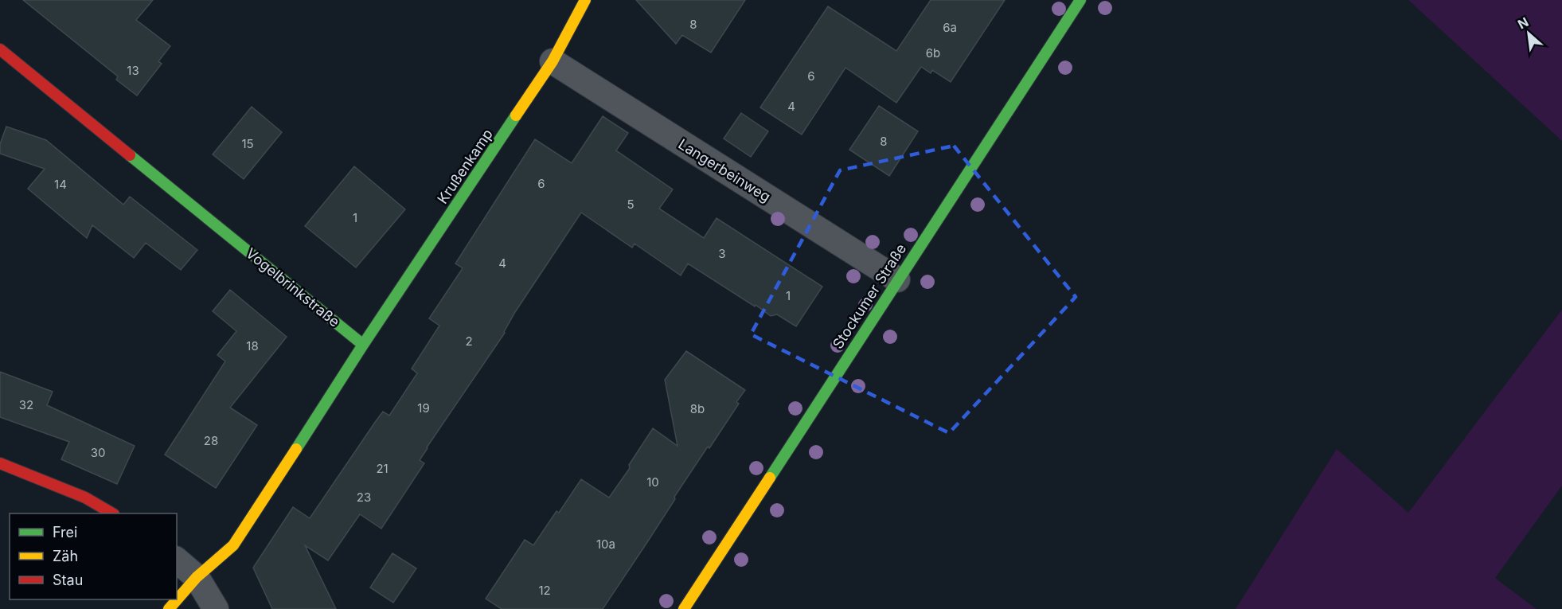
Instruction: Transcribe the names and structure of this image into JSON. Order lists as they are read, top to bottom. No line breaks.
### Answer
{"streets":{"street":["Krußenkamp","Langerbeinweg","Vogelbrinkstraße","Stockumer Straße"]},"crossings":[["Krußenkamp","Langerbeinweg"],["Krußenkamp","Vogelbrinkstraße"],["Langerbeinweg","Stockumer Straße"]],"house_numbers":["8","6a","6b","13","6","4","8","15","6","14","5","1","3","4","1","2","18","32","19","8b","28","30","21","10","23","10a","12"],"legend":["Frei","Zäh","Stau"],"north":"top left"}
